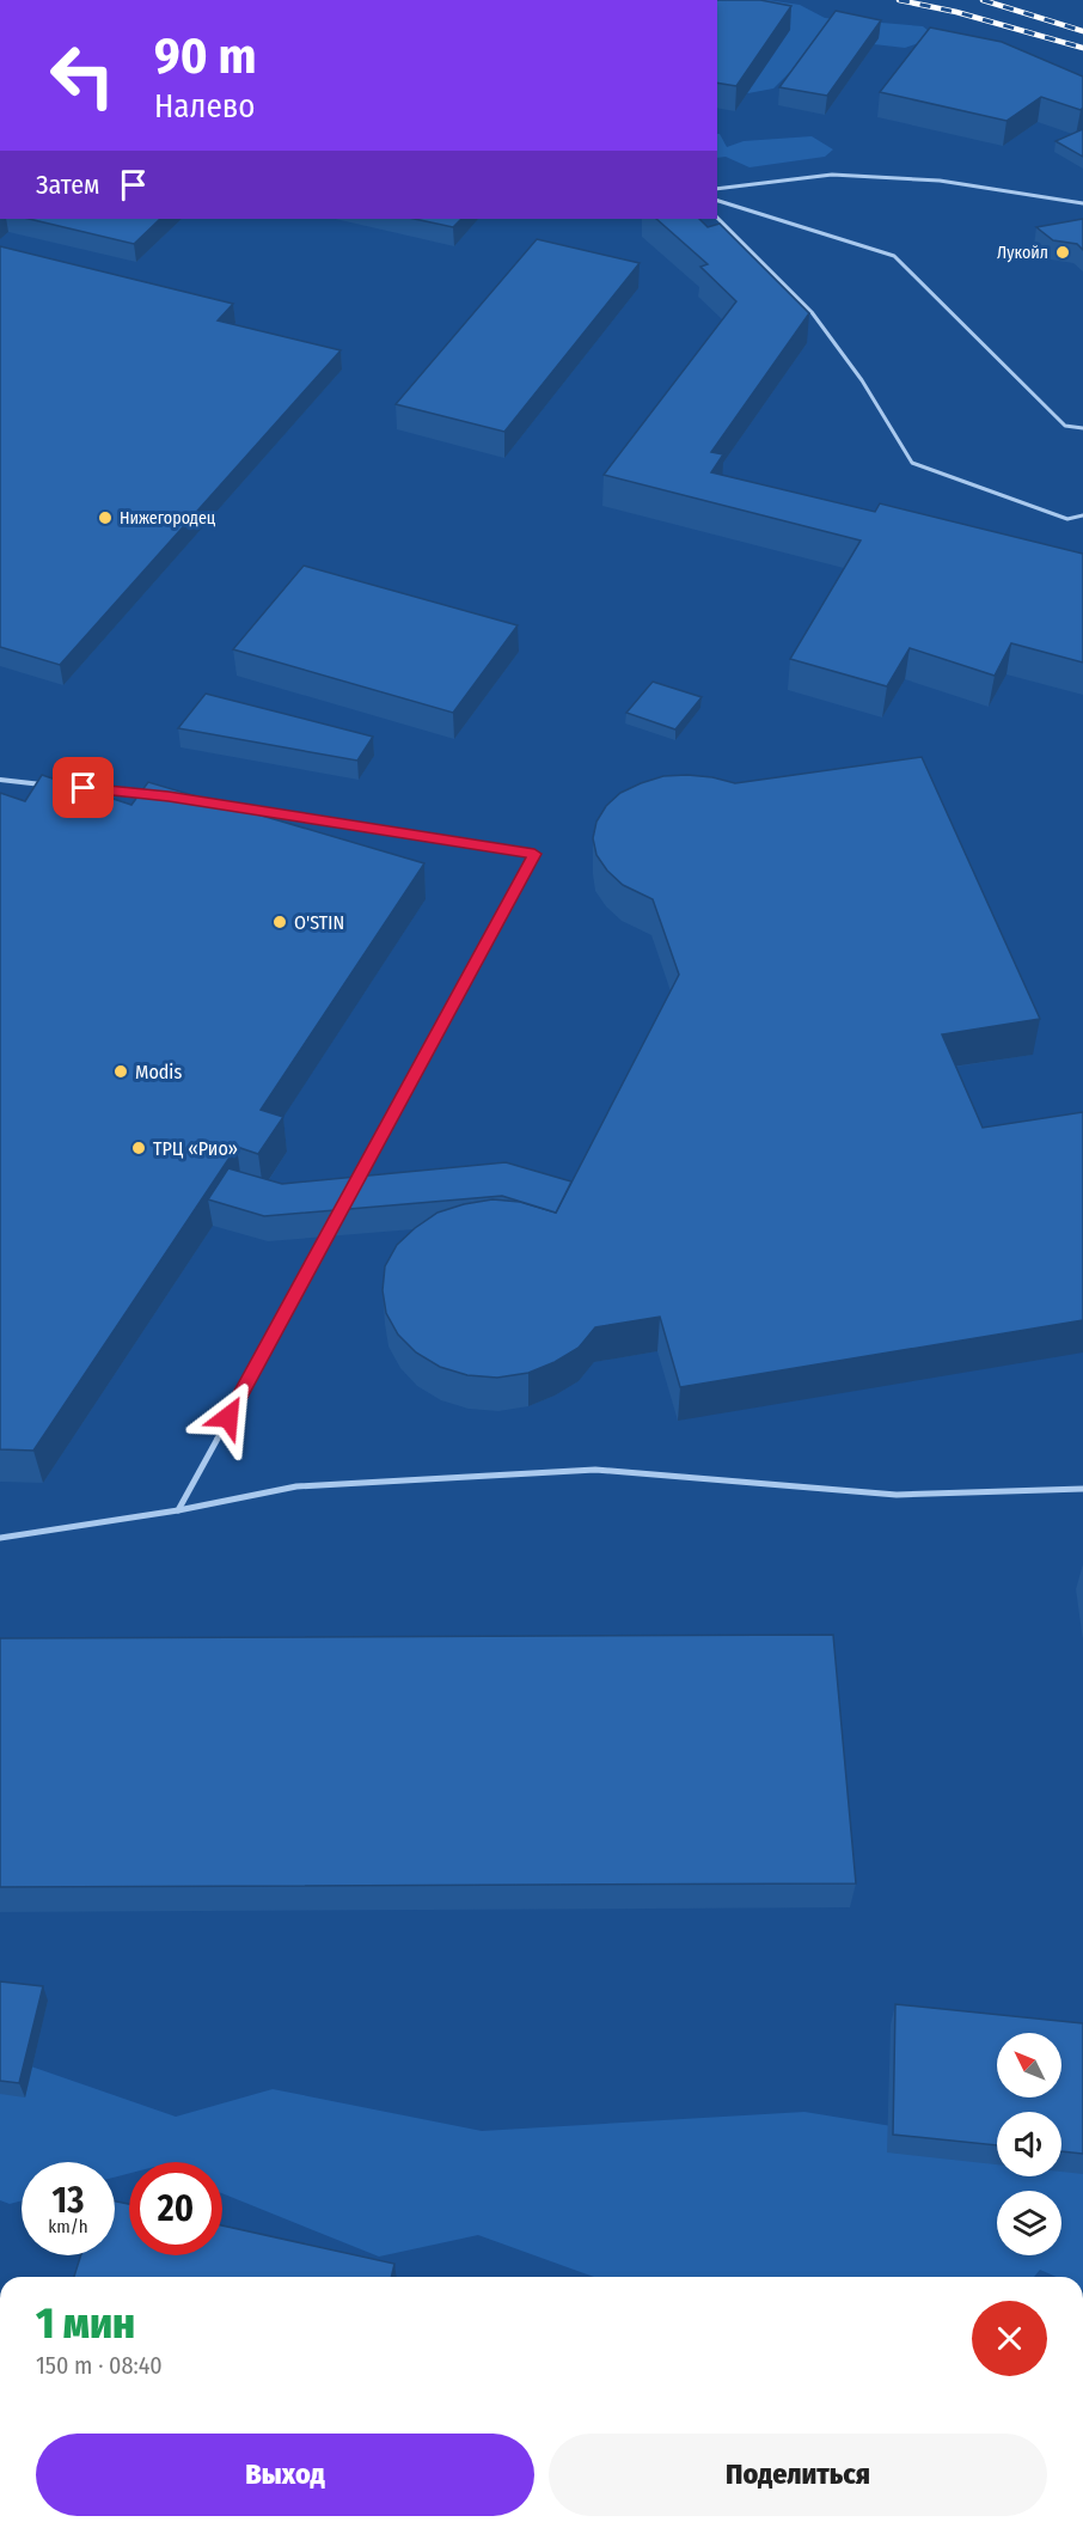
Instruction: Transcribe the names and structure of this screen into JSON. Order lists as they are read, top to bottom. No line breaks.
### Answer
{"places":["Лукойл","Нижегородец","O'STIN","Modis","ТРЦ «Рио»"],"north":"top left","page":{"turn":["90 m","Налево"],"then":"Затем","speed":"13 km/h","limit":"20","heading":["1 мин","150 m · 08:40"],"buttons":["Выход","Поделиться"]}}
